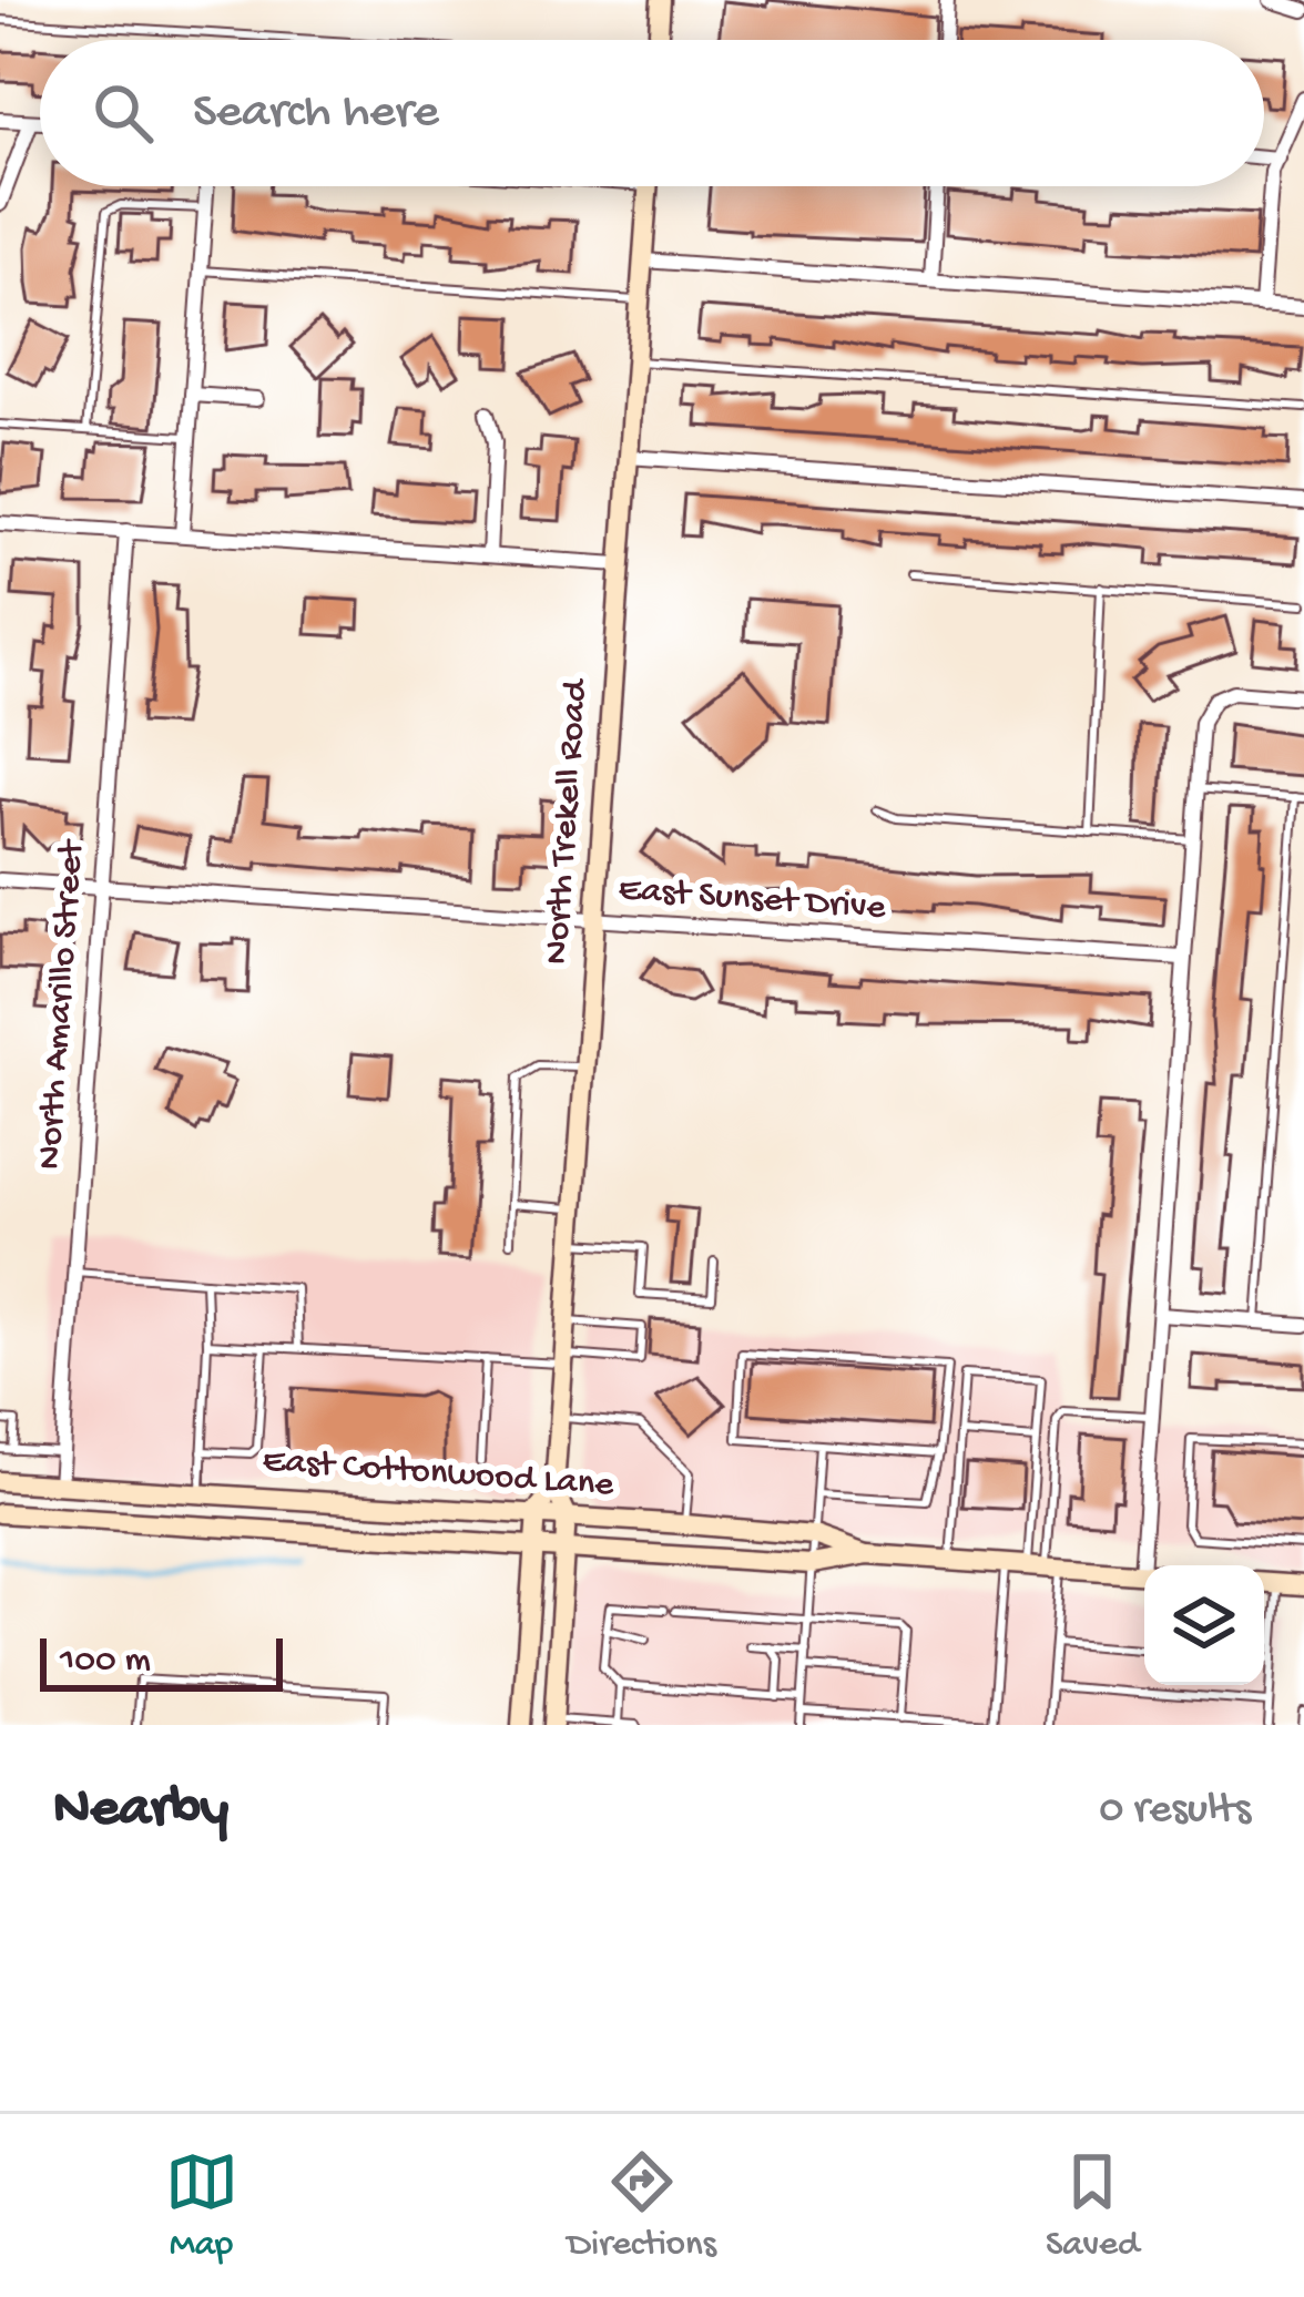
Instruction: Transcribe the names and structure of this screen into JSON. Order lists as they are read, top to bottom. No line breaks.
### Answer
{"streets":{"main road":["North Trekell Road","East Cottonwood Lane"],"street":["East Sunset Drive","North Amarillo Street"]},"crossings":[["North Trekell Road","East Sunset Drive"],["North Trekell Road","East Cottonwood Lane"],["East Sunset Drive","North Amarillo Street"],["North Amarillo Street","East Cottonwood Lane"]],"scale_bar":"100 m","page":{"search":"Search here","scale":"100 m","heading":["Nearby","0 results"],"nav":["Map","Directions","Saved"]}}
